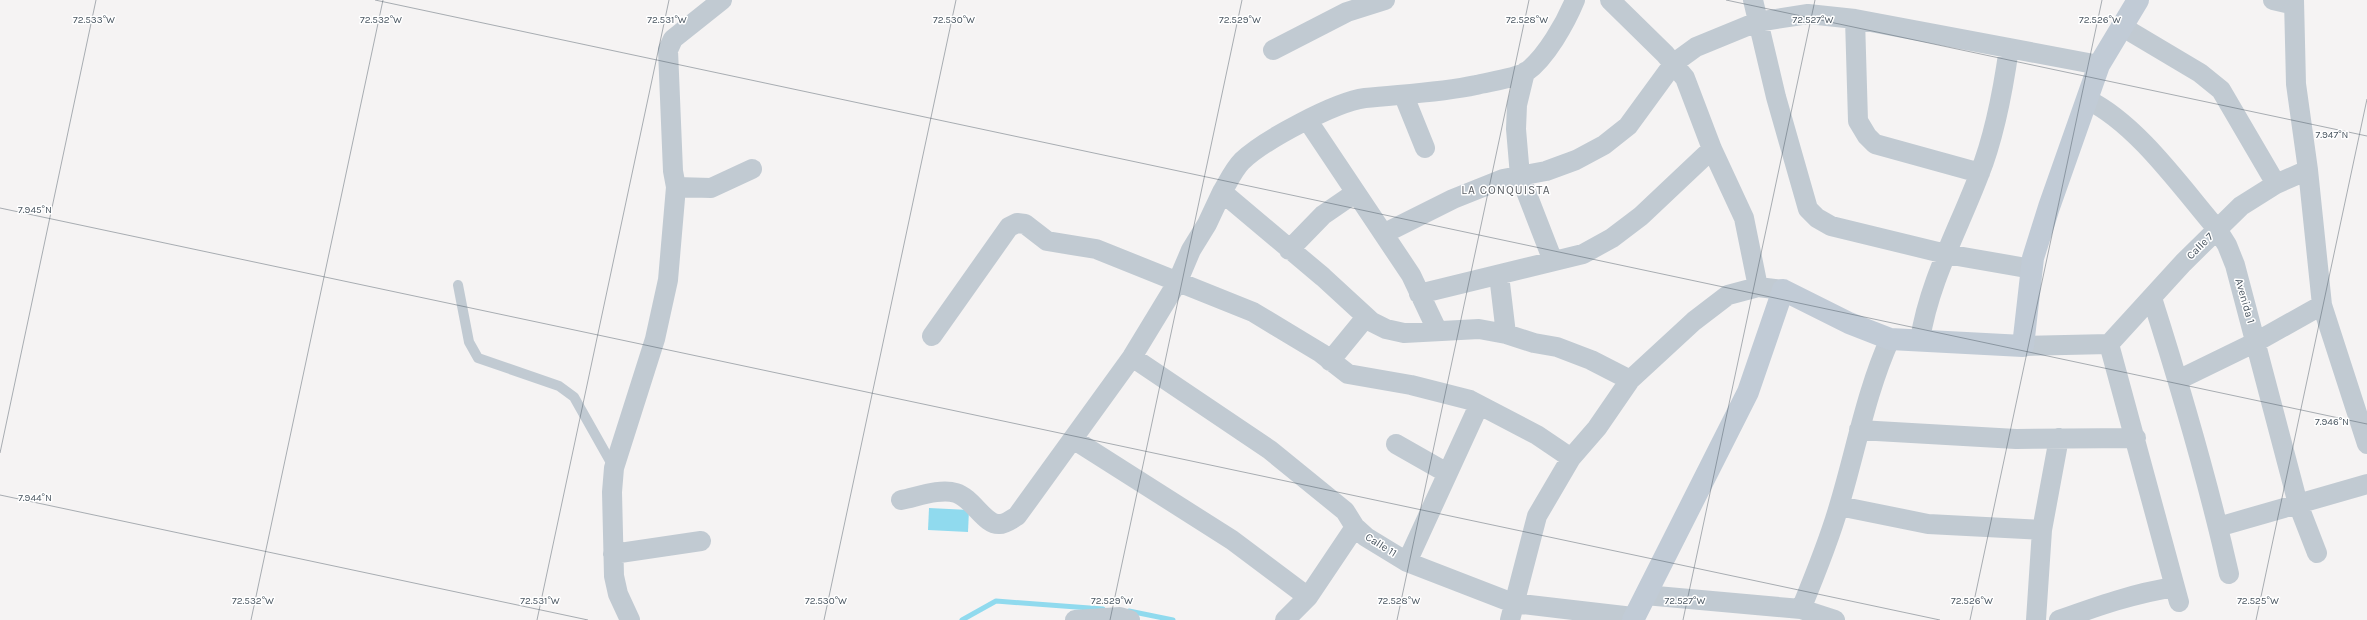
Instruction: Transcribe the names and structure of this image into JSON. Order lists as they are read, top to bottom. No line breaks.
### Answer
{"streets":{"street":["Calle 7","Avenida 1","Calle 11"]},"crossings":[["Calle 7","Avenida 1"]],"districts":["LA CONQUISTA"],"coordinates":["72.533°W","72.532°W","72.531°W","72.530°W","72.529°W","72.528°W","72.527°W","72.526°W","7.947°N","7.945°N","7.946°N","7.944°N","72.525°W"]}
